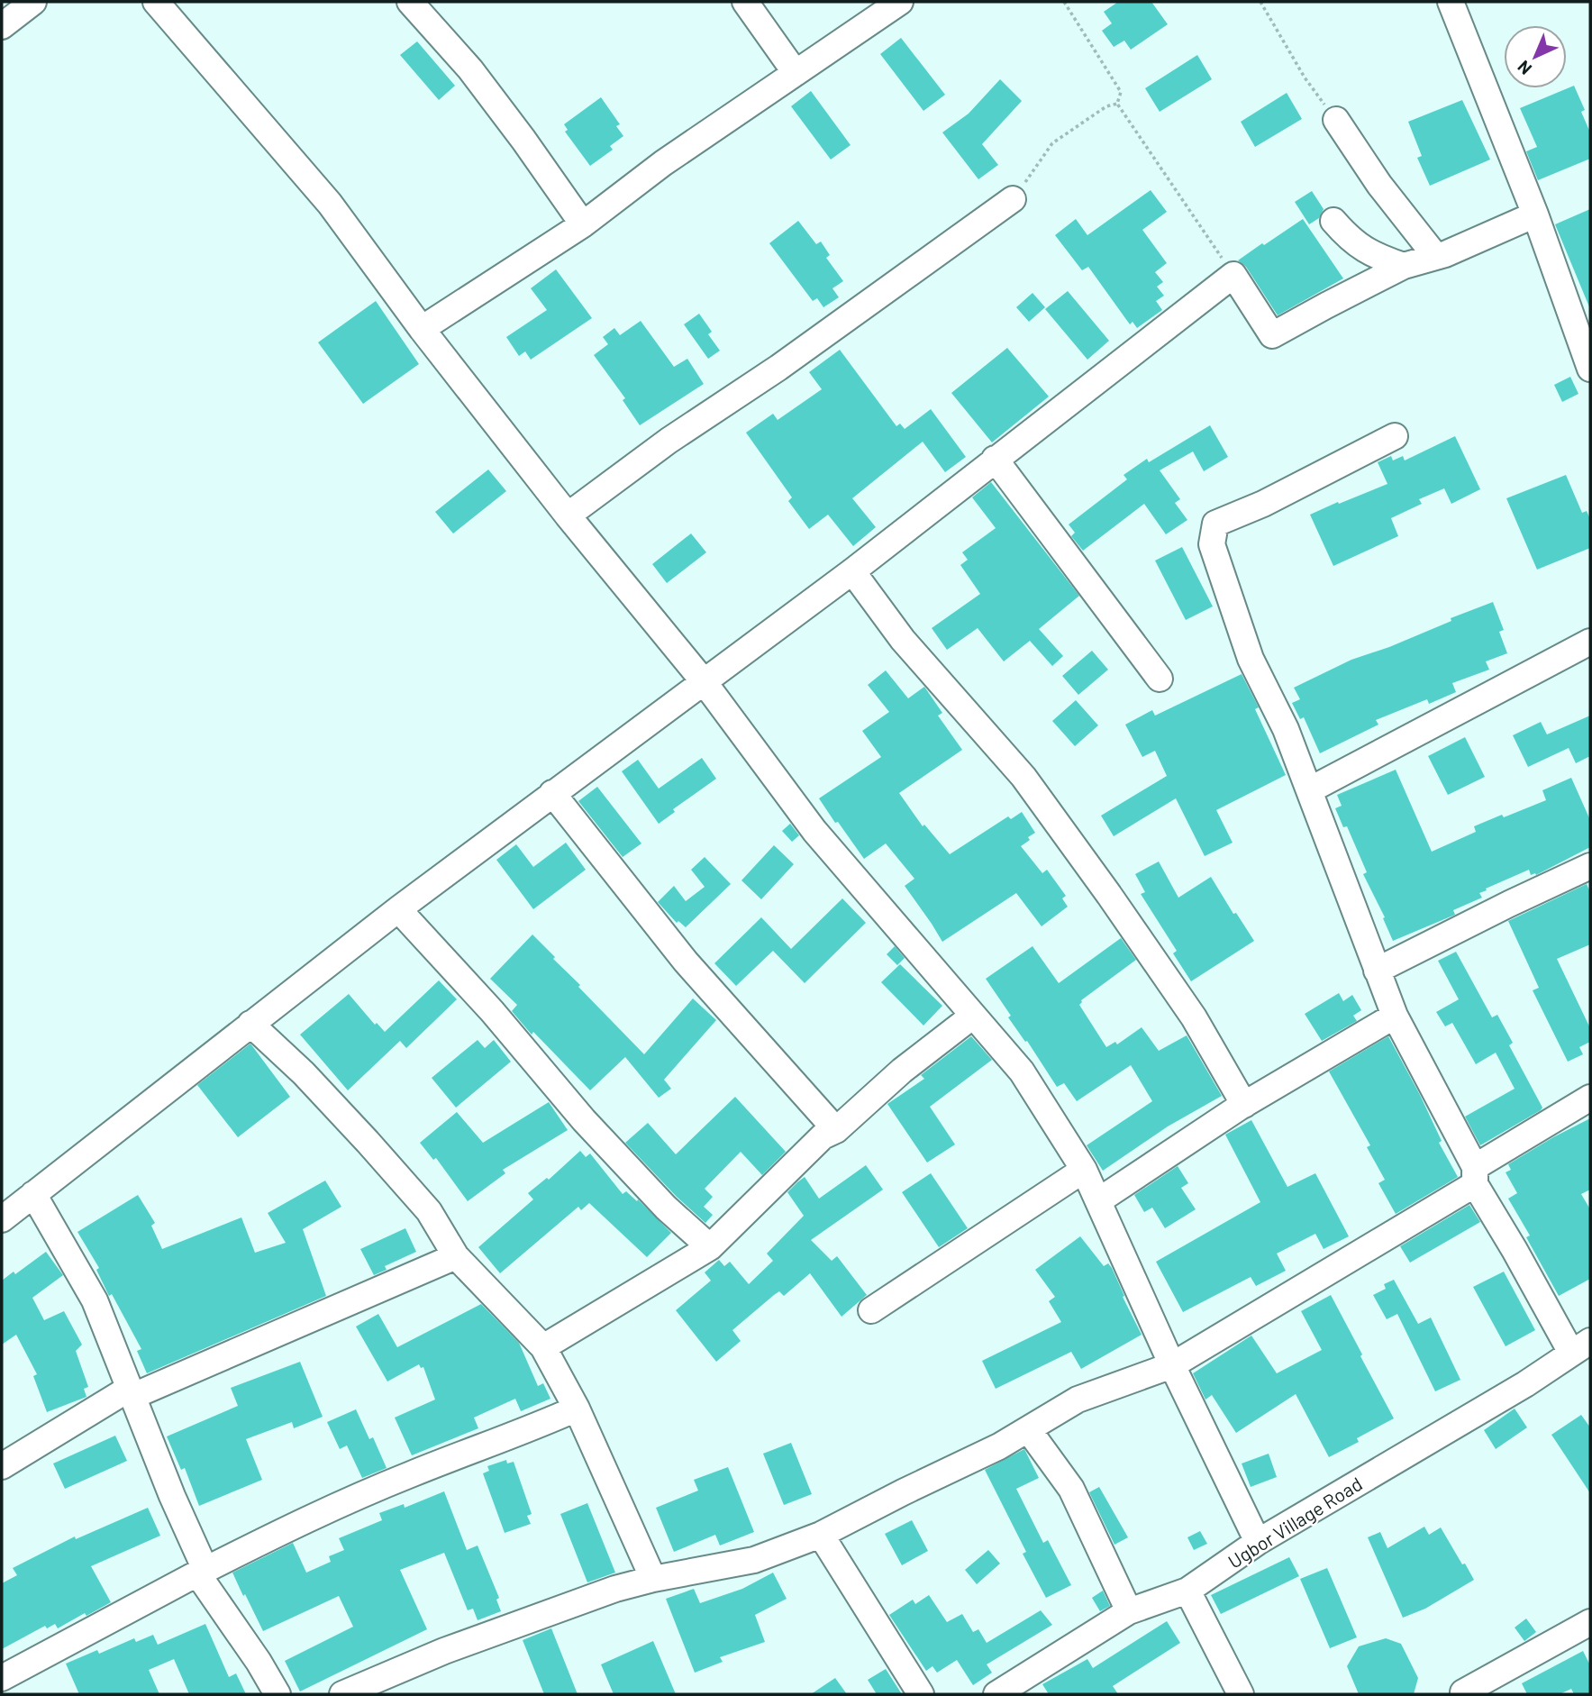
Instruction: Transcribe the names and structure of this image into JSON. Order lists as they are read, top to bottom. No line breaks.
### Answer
{"streets":{"street":["Ugbor Village Road"]},"north":"bottom left"}
